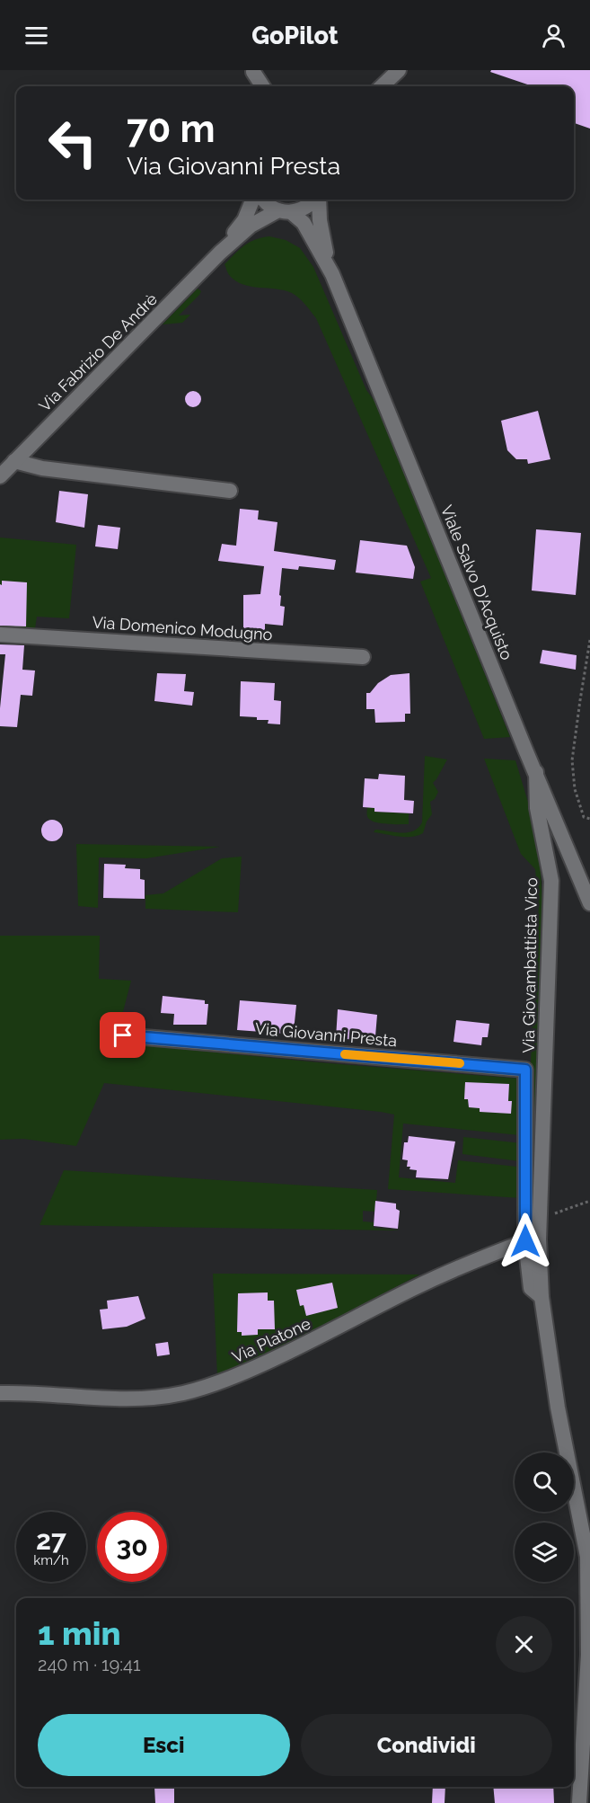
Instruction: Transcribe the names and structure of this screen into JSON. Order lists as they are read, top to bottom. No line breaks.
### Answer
{"streets":{"street":["Via Fabrizio De Andrè","Viale Salvo D'Acquisto","Via Domenico Modugno","Via Giovambattista Vico","Via Giovanni Presta","Via Platone"]},"crossings":[["Via Fabrizio De Andrè","Viale Salvo D'Acquisto"],["Viale Salvo D'Acquisto","Via Giovambattista Vico"],["Via Giovambattista Vico","Via Giovanni Presta"],["Via Giovambattista Vico","Via Platone"],["Via Giovanni Presta","Via Platone"]],"page":{"header":"GoPilot","turn":["70 m","Via Giovanni Presta"],"speed":"27 km/h","limit":"30","heading":["1 min","240 m · 19:41"],"buttons":["Esci","Condividi"]}}
